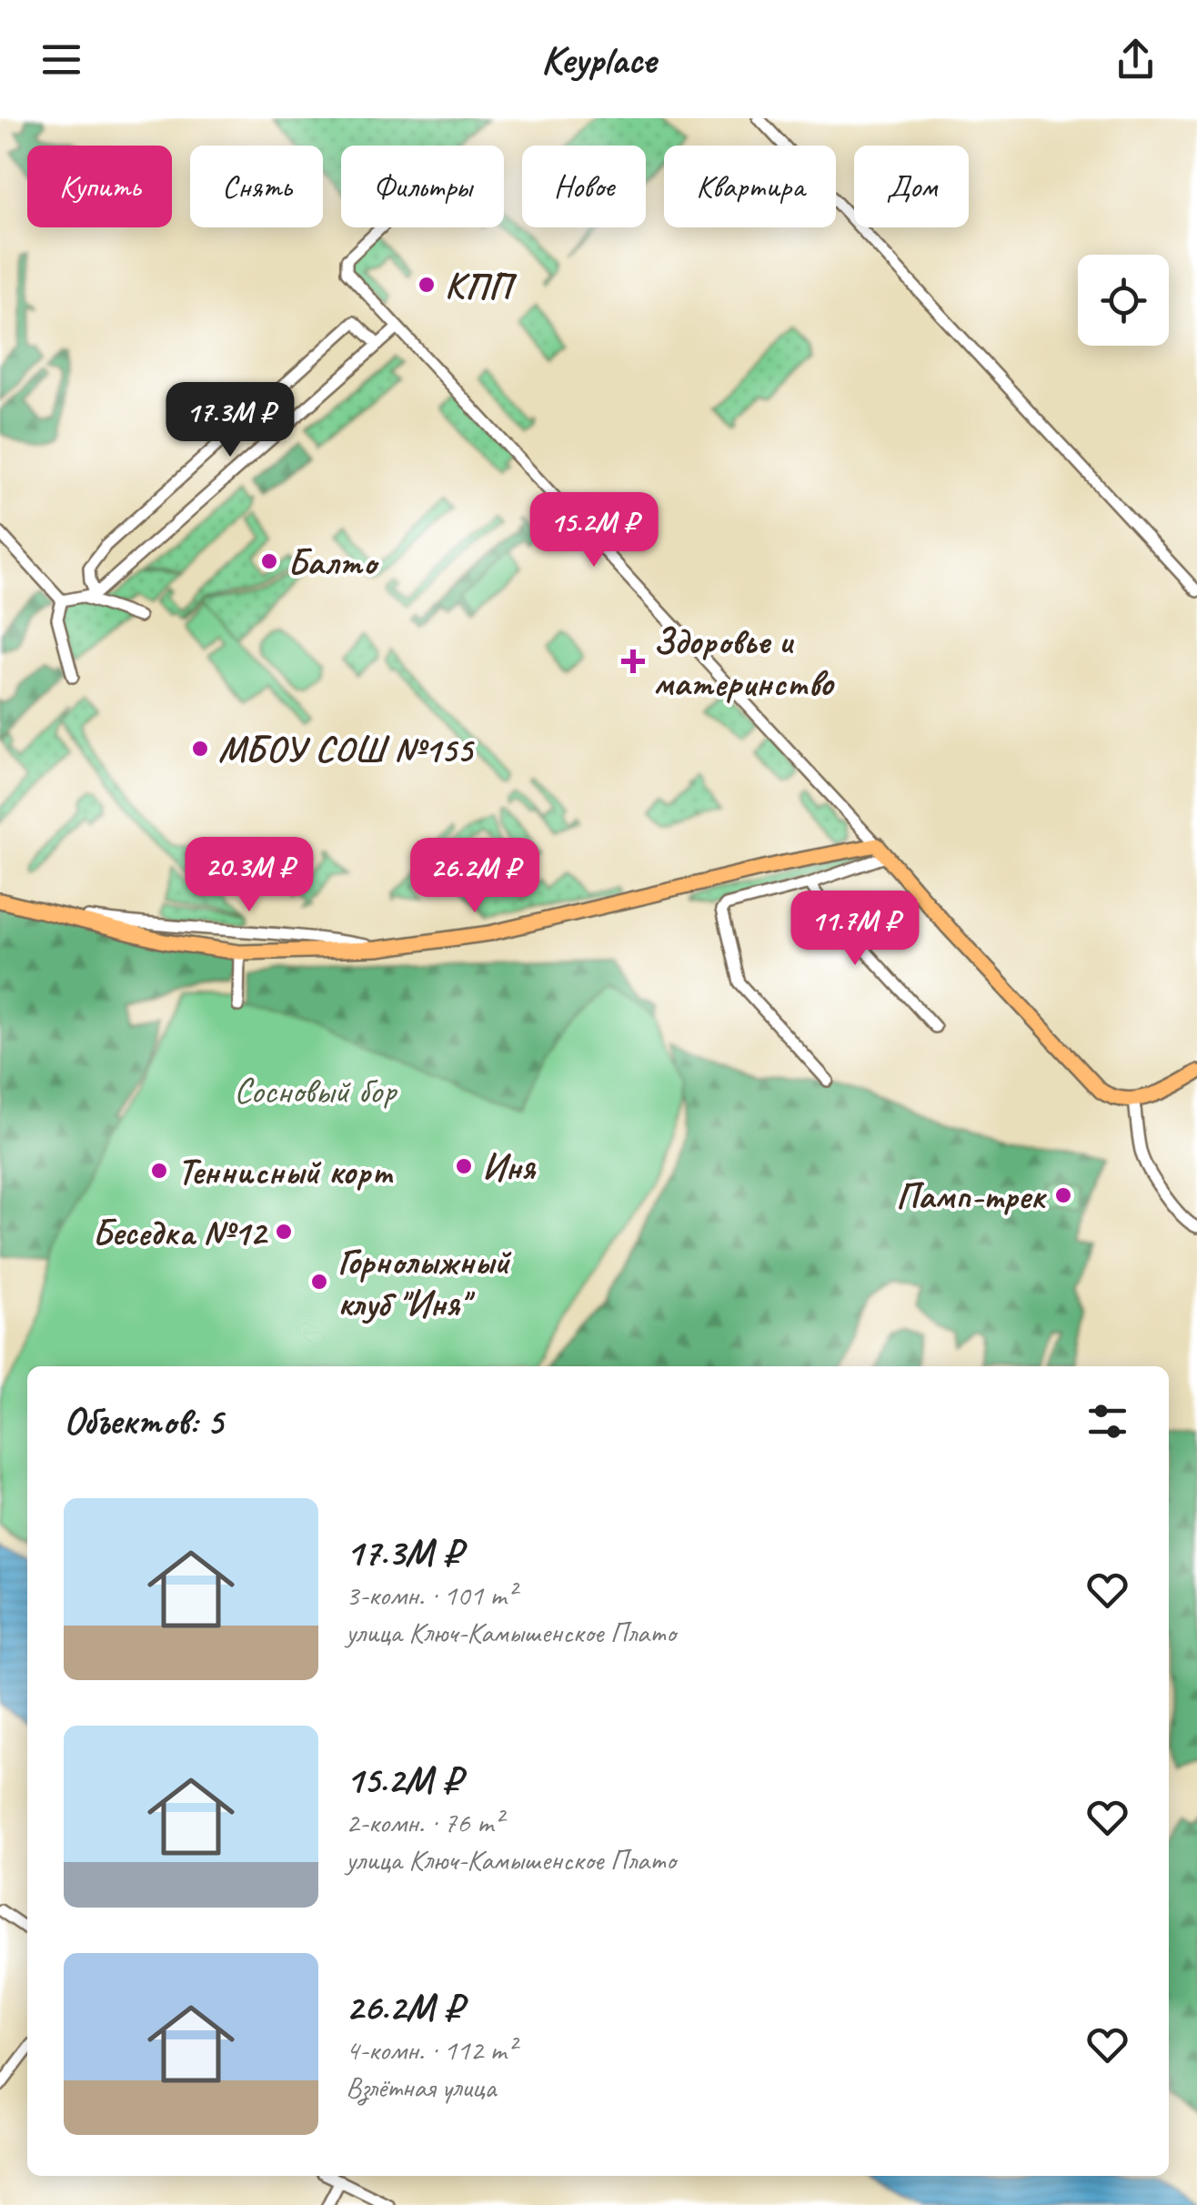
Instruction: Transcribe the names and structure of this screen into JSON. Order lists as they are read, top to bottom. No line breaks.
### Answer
{"parks":["Сосновый бор"],"places":{"other":["КПП","Балто","МБОУ СОШ №155","Иня","Теннисный корт","Памп-трек","Беседка №12","Горнолыжный клуб \"Иня\""],"health":["Здоровье и материнство"]},"page":{"header":"Keyplace","chip":["Купить","Снять","Фильтры","Новое","Квартира","Дом"],"price":["17.3M ₽","15.2M ₽","20.3M ₽","26.2M ₽","11.7M ₽"],"heading":"Объектов: 5","list":[{"name":"17.3M ₽","note":"3-комн. · 101 m² · улица Ключ-Камышенское Плато"},{"name":"15.2M ₽","note":"2-комн. · 76 m² · улица Ключ-Камышенское Плато"},{"name":"26.2M ₽","note":"4-комн. · 112 m² · Взлётная улица"}]}}
